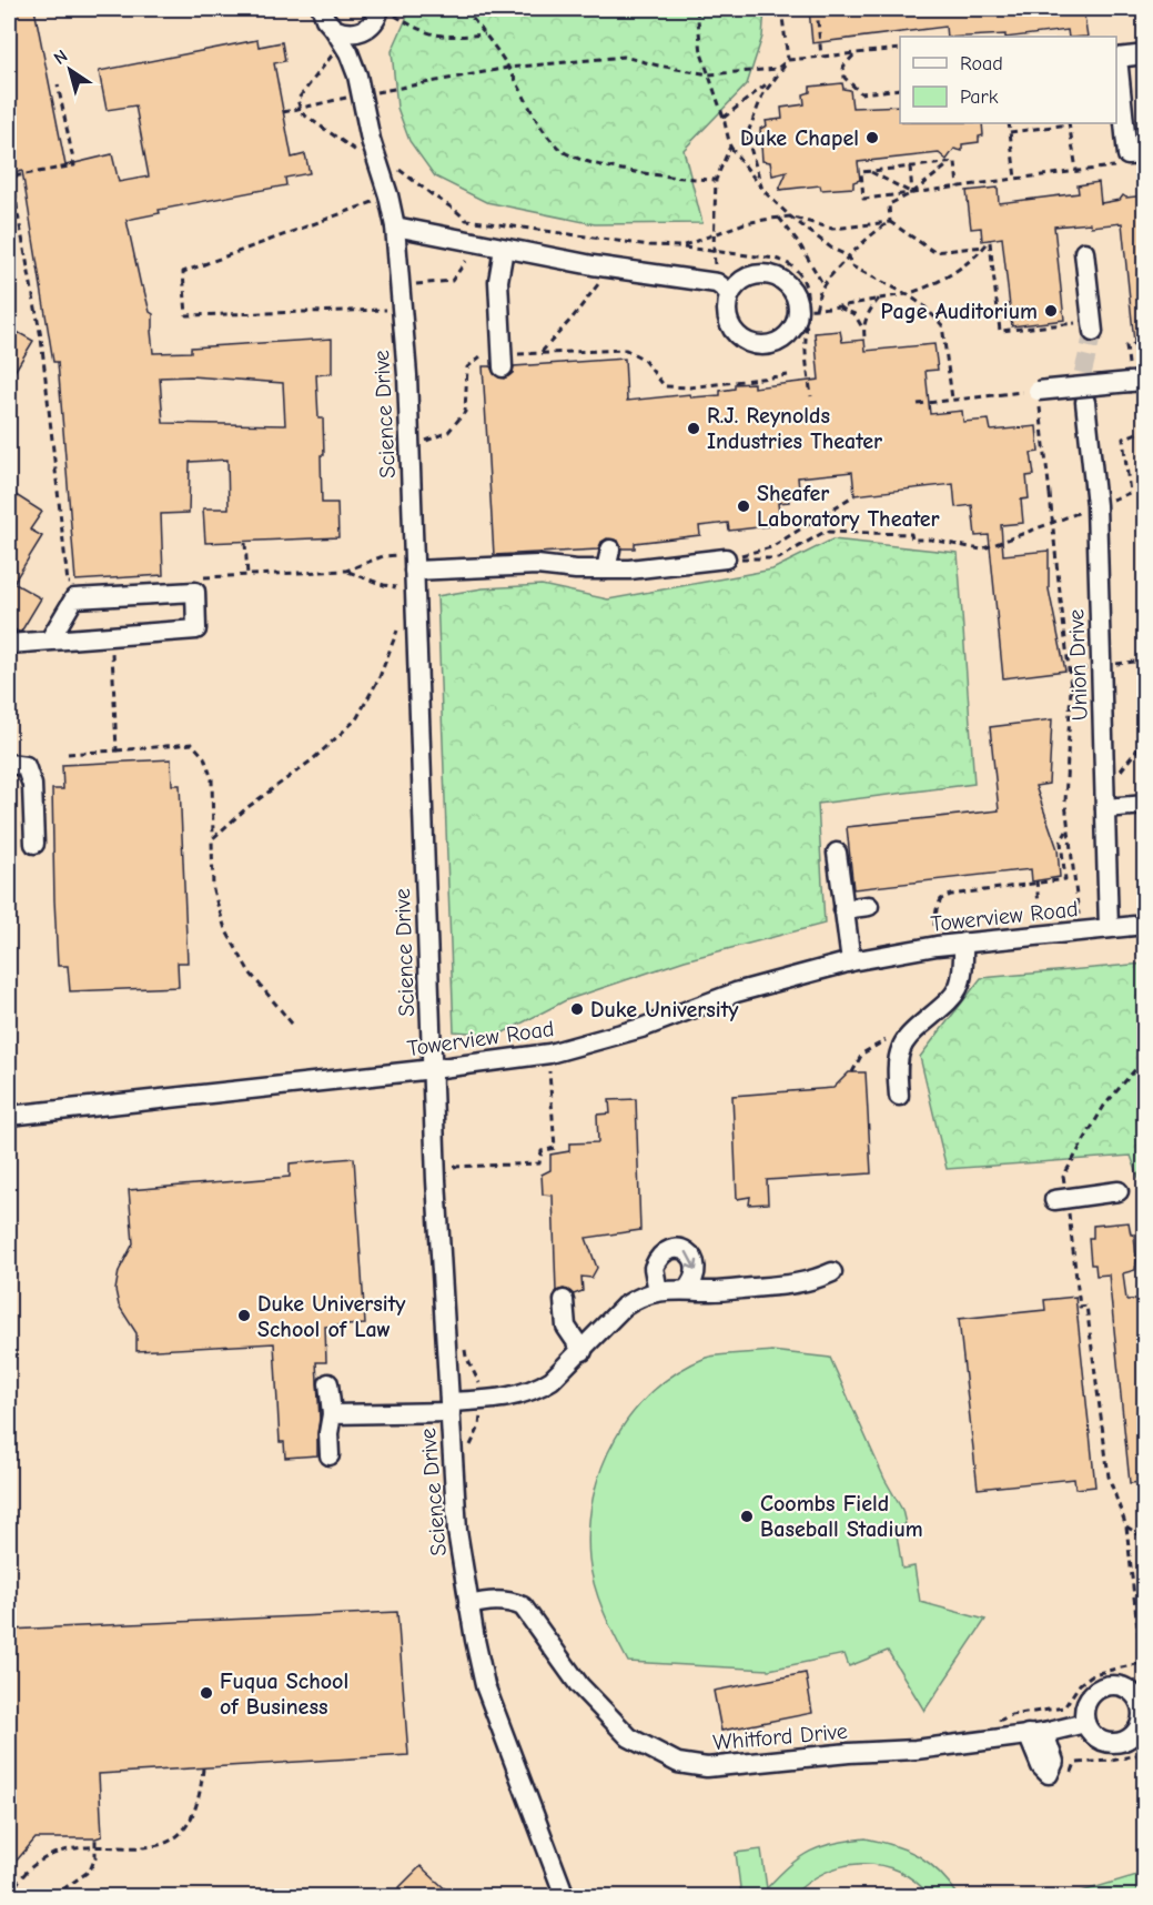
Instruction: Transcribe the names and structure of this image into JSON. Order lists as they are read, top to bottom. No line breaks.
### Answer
{"streets":{"street":["Science Drive","Union Drive","Towerview Road","Whitford Drive"]},"crossings":[["Science Drive","Towerview Road"],["Science Drive","Whitford Drive"],["Union Drive","Towerview Road"]],"places":["Duke Chapel","Page Auditorium","R.J. Reynolds Industries Theater","Sheafer Laboratory Theater","Duke University","Duke University School of Law","Coombs Field Baseball Stadium","Fuqua School of Business"],"legend":["Road","Park"],"north":"top left"}
